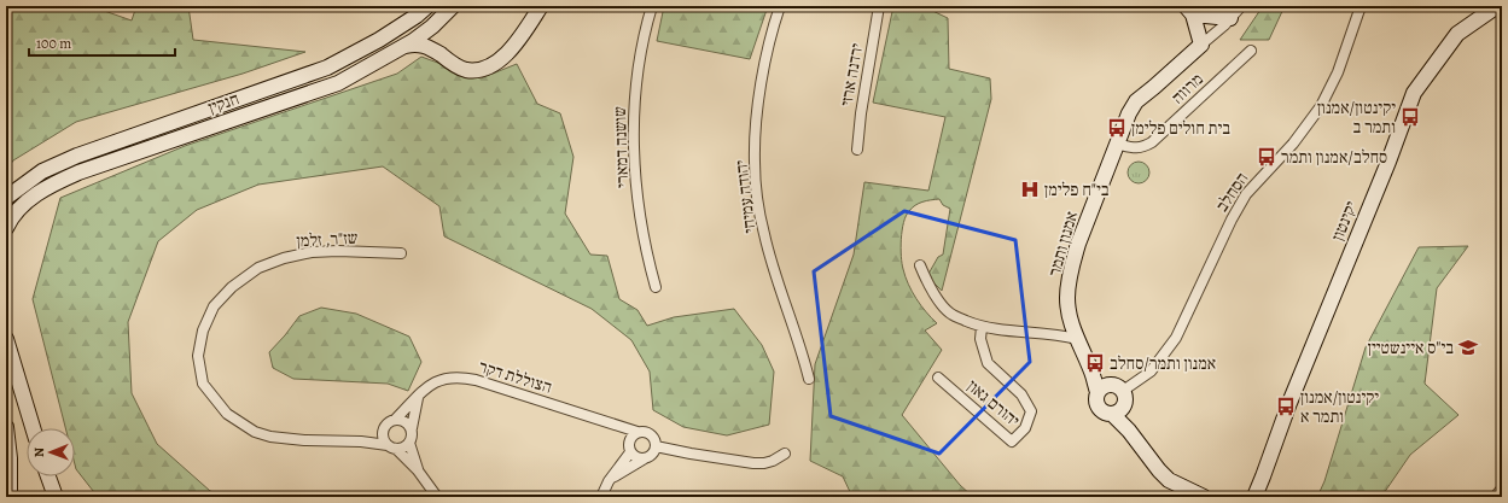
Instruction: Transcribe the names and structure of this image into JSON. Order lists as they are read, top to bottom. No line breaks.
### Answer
{"streets":{"main road":["חנקין","יקינטון","אמנון ותמר"],"street":["ירדנה ארזי","מרווה","שושנה דמארי","הסחלב","יהודה עמיחי","שז\"ר, זלמן","הצוללת דקר","יהורם גאון"]},"crossings":[["מרווה","אמנון ותמר"],["הסחלב","אמנון ותמר"],["שז\"ר, זלמן","הצוללת דקר"]],"places":{"bus stop":["יקינטון/אמנון ותמר ב","בית חולים פלימן","סחלב/אמנון ותמר","אמנון ותמר/סחלב","יקינטון/אמנון ותמר א"],"hospital":["בי\"ח פלימן"],"school or university":["בי\"ס איינשטיין"]},"scale_bar":"100 m","north":"left"}
